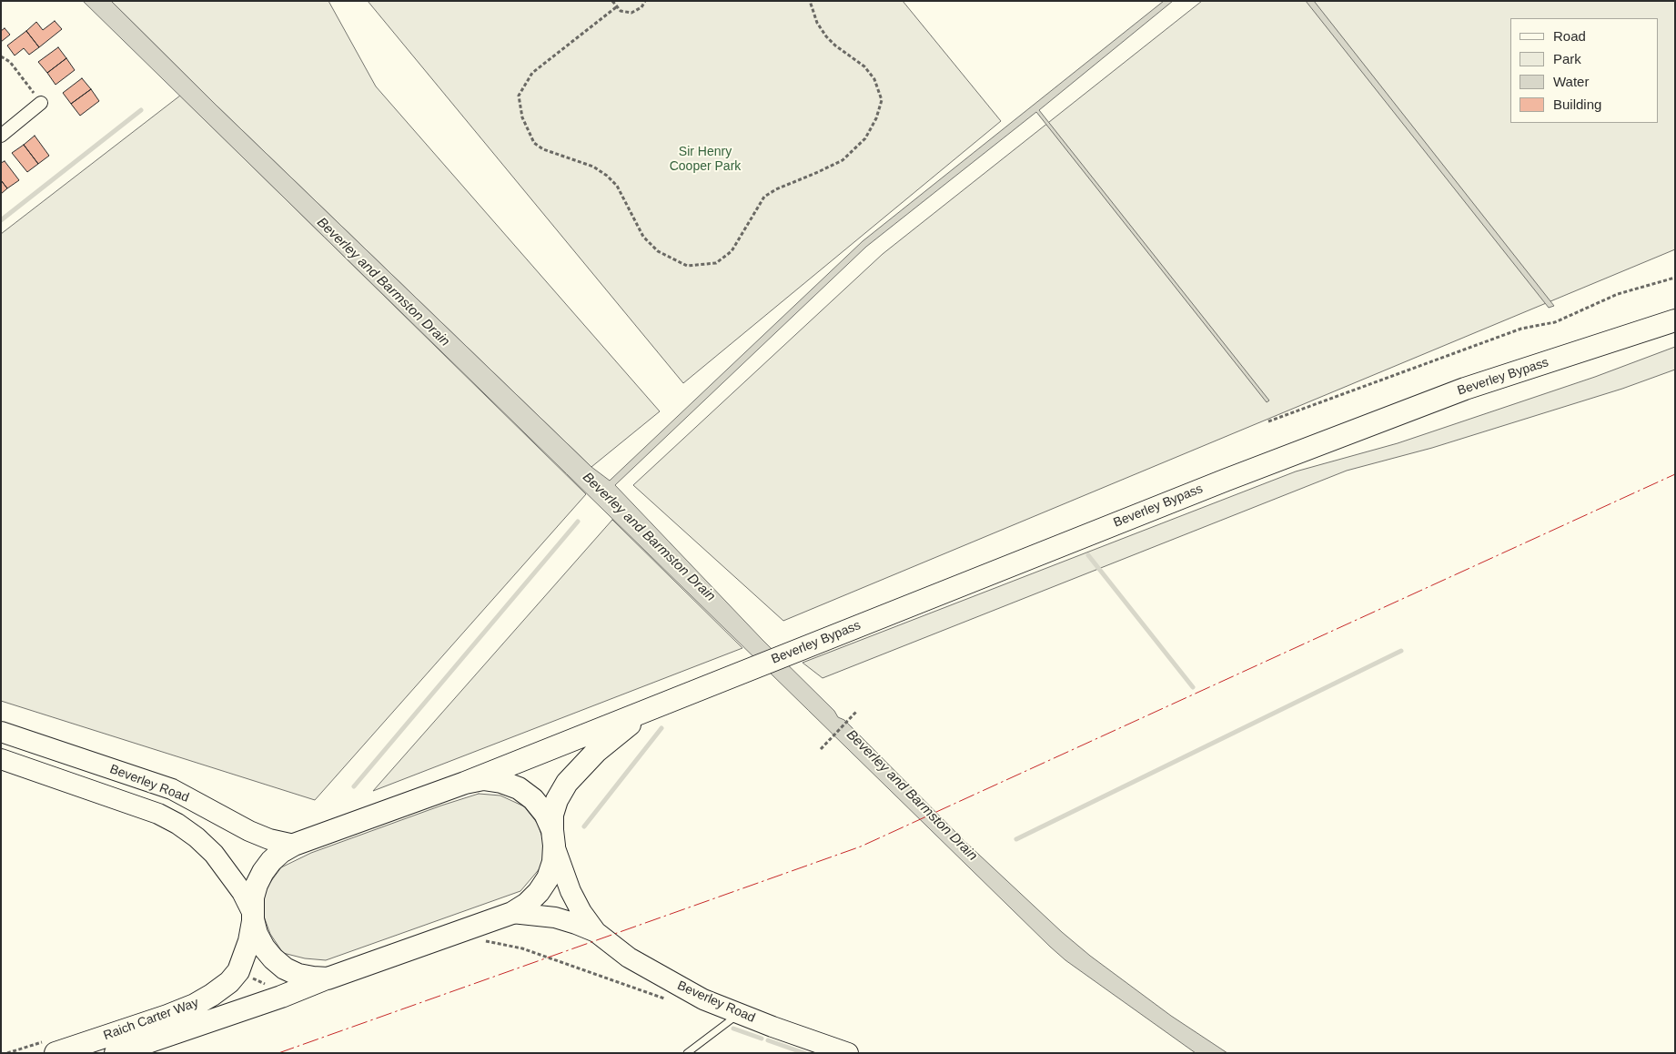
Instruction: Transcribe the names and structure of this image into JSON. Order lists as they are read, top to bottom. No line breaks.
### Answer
{"streets":{"highway":["Beverley Bypass","Raich Carter Way"],"main road":["Beverley Road"]},"crossings":[["Beverley Bypass","Beverley Road"],["Beverley Bypass","Raich Carter Way"],["Beverley Road","Raich Carter Way"]],"water":["Beverley and Barmston Drain"],"parks":["Sir Henry Cooper Park"],"legend":["Road","Park","Water","Building"]}
